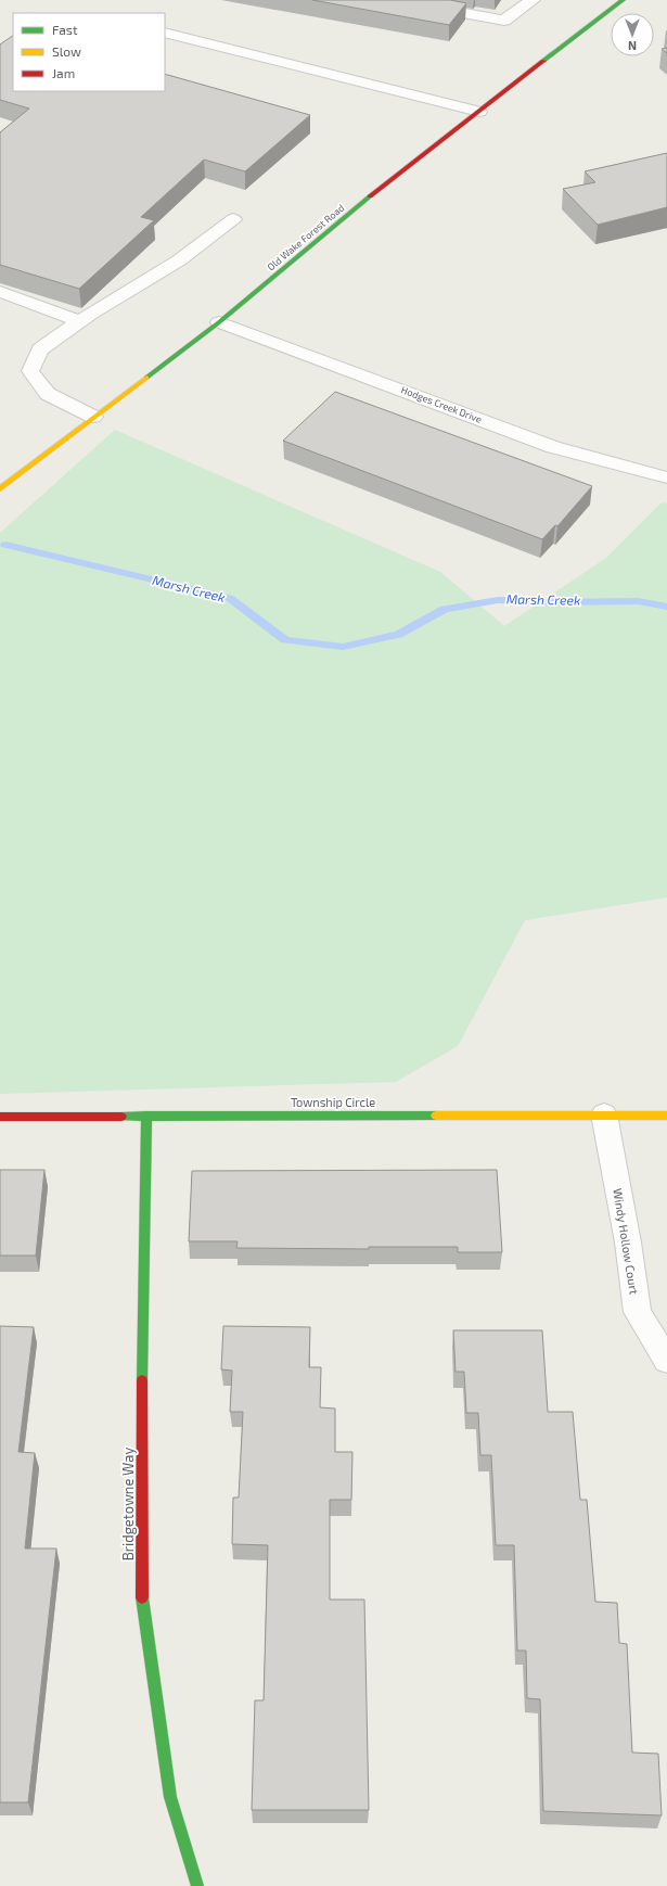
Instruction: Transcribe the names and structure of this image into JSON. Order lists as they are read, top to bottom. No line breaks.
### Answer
{"streets":{"street":["Old Wake Forest Road","Hodges Creek Drive","Township Circle","Windy Hollow Court","Bridgetowne Way"]},"crossings":[["Old Wake Forest Road","Hodges Creek Drive"],["Township Circle","Windy Hollow Court"],["Township Circle","Bridgetowne Way"]],"water":["Marsh Creek"],"legend":["Fast","Slow","Jam"],"north":"bottom"}
